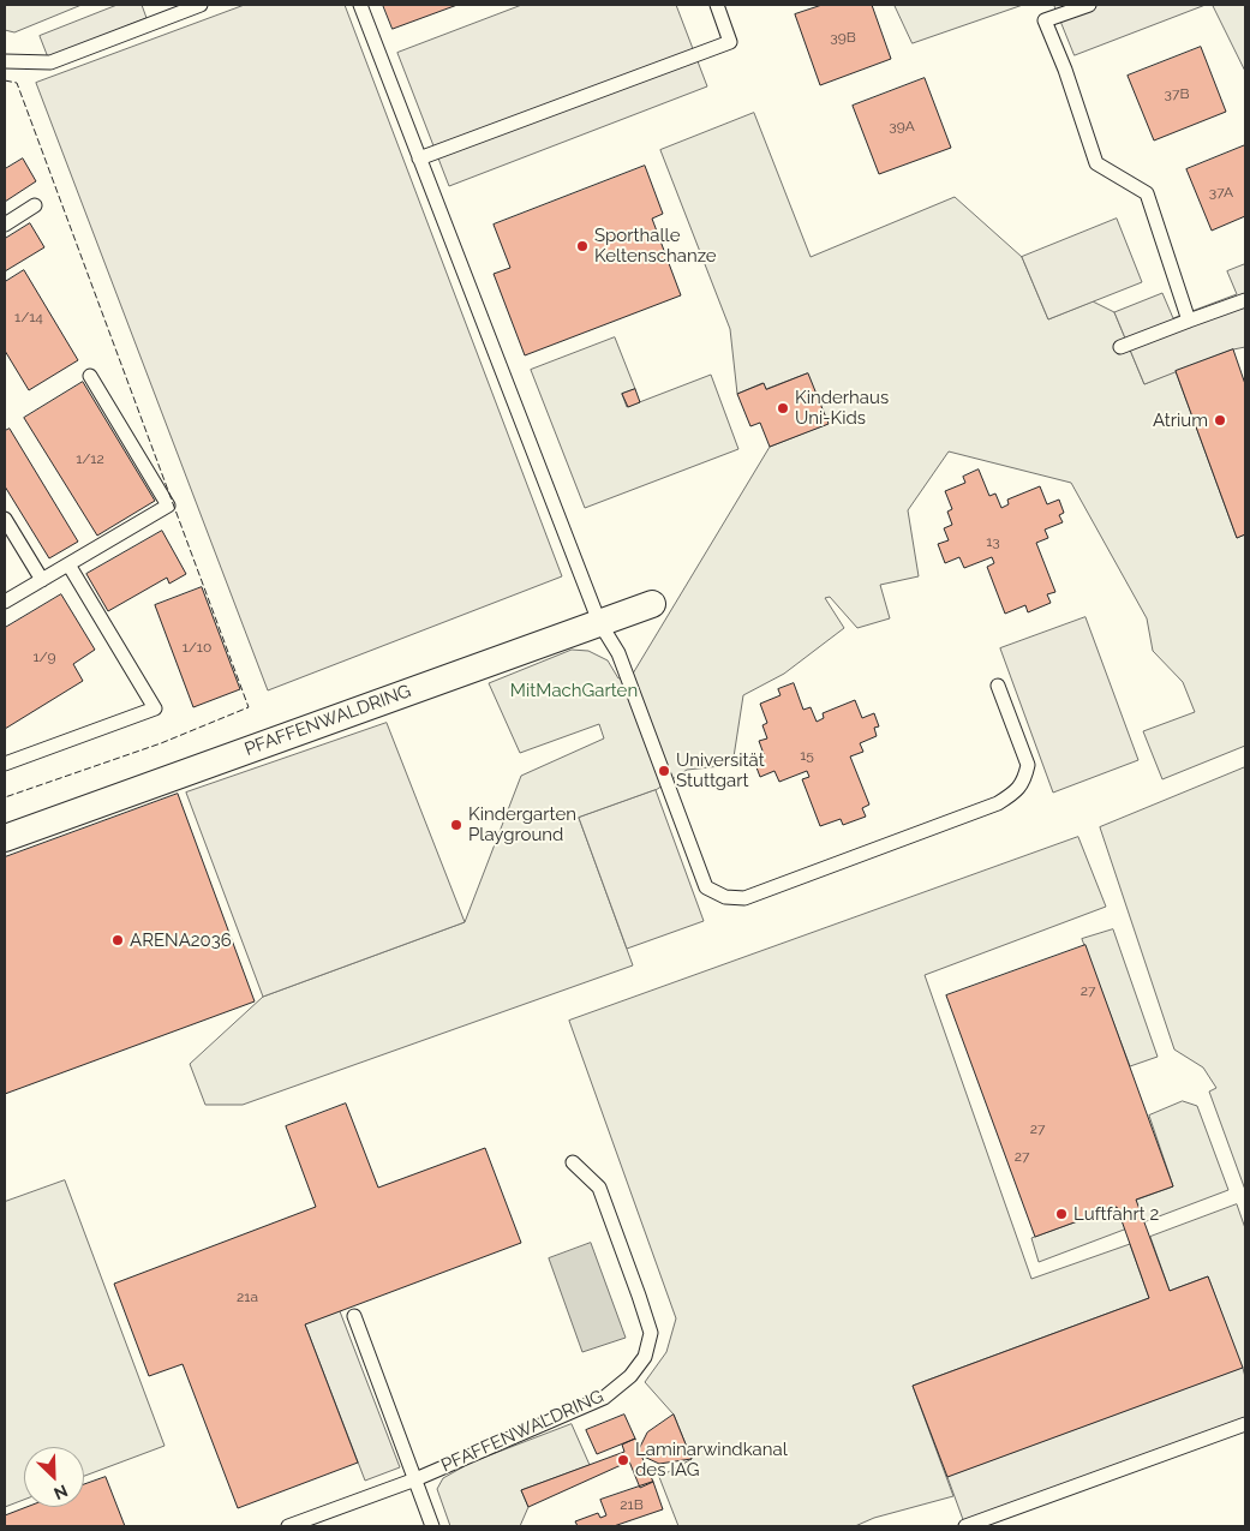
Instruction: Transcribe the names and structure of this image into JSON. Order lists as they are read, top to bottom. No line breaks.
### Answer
{"streets":{"street":["PFAFFENWALDRING"]},"parks":["MitMachGarten"],"places":["Sporthalle Keltenschanze","Kinderhaus Uni-Kids","Atrium","Universität Stuttgart","Kindergarten Playground","ARENA2036","Luftfahrt 2","Laminarwindkanal des IAG"],"house_numbers":["39B","37B","39A","37A","1/14","1/12","13","1/10","1/9","15","27","27","27","21a","21B"],"north":"bottom right"}
